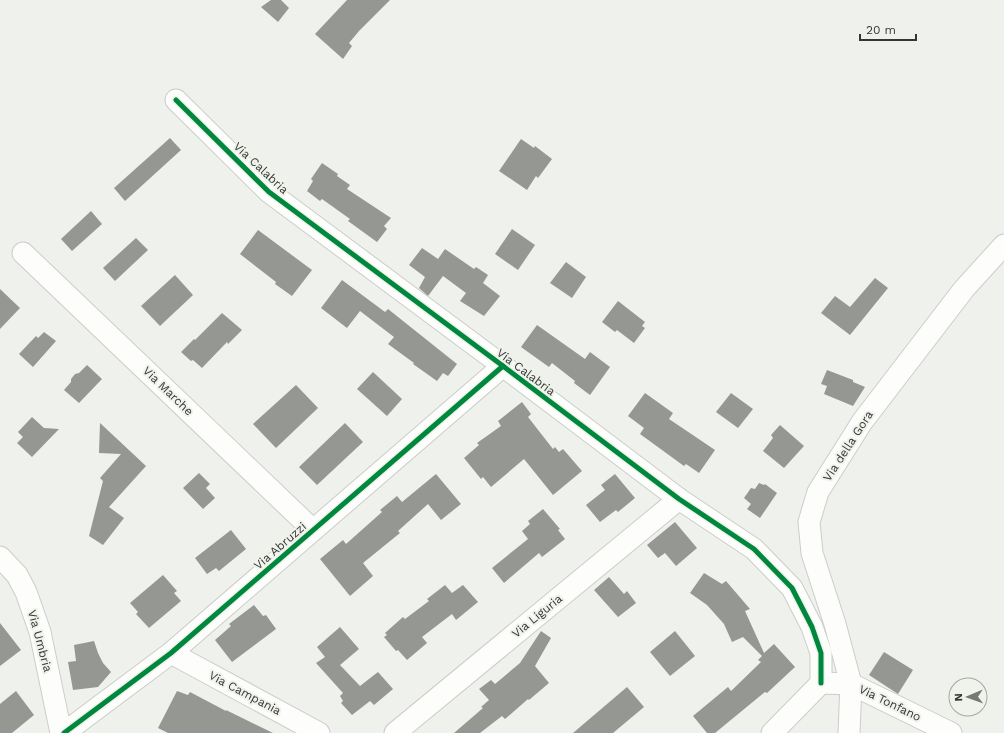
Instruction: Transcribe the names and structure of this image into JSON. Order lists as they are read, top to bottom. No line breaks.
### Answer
{"streets":{"street":["Via Calabria","Via Marche","Via della Gora","Via Abruzzi","Via Liguria","Via Umbria","Via Campania","Via Tonfano"]},"crossings":[["Via Calabria","Via Abruzzi"],["Via Calabria","Via Liguria"],["Via Marche","Via Abruzzi"],["Via della Gora","Via Tonfano"],["Via Abruzzi","Via Umbria"],["Via Abruzzi","Via Campania"]],"scale_bar":"20 m","north":"left"}
